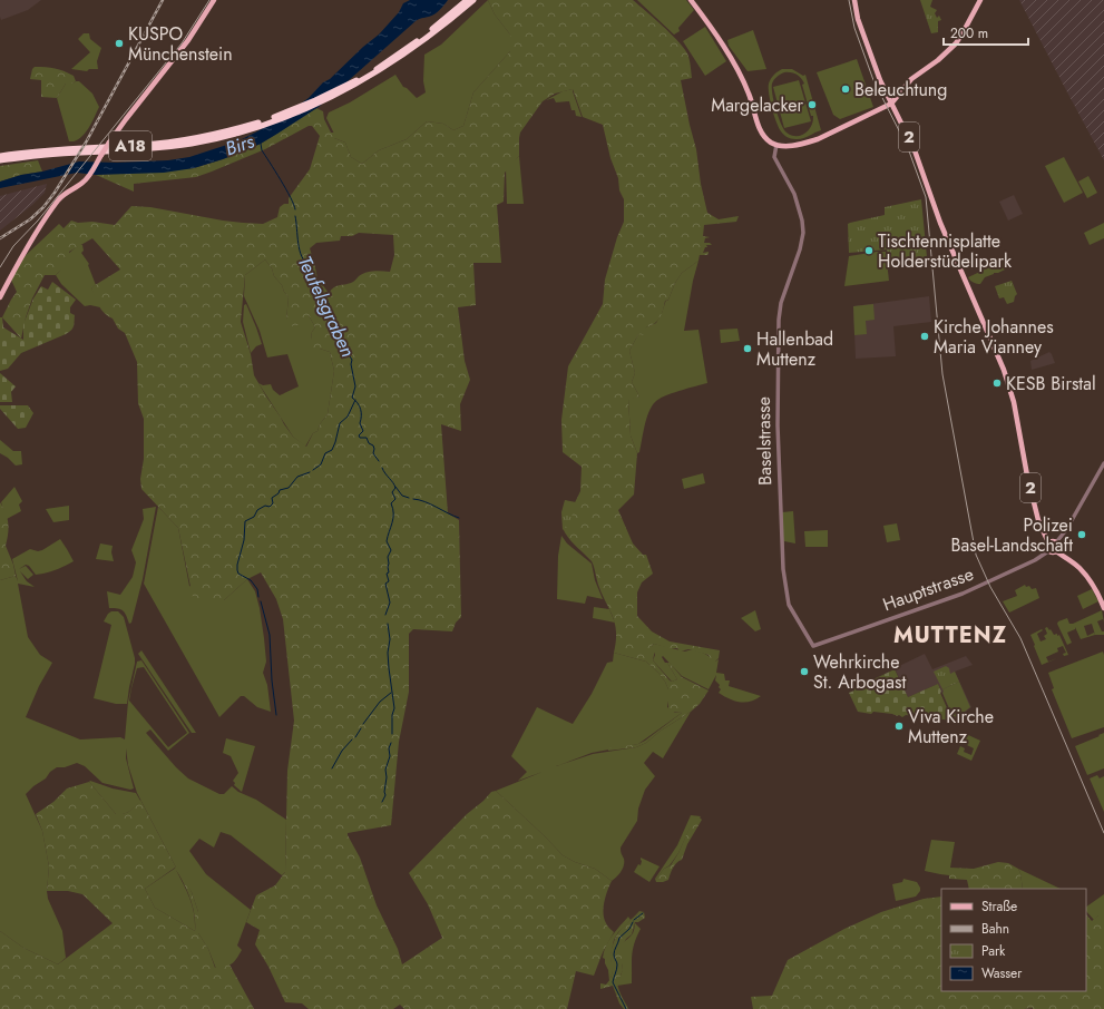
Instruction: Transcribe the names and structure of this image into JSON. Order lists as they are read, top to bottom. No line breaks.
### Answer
{"streets":{"highway":["A18"],"main road":["2"],"street":["Baselstrasse","Hauptstrasse"]},"crossings":[["2","Hauptstrasse"],["Baselstrasse","Hauptstrasse"]],"districts":["MUTTENZ"],"water":["Birs","Teufelsgraben"],"places":["KUSPO Münchenstein","Beleuchtung","Margelacker","Tischtennisplatte Holderstüdelipark","Kirche Johannes Maria Vianney","Hallenbad Muttenz","KESB Birstal","Polizei Basel-Landschaft","Wehrkirche St. Arbogast","Viva Kirche Muttenz"],"legend":["Straße","Bahn","Park","Wasser"],"scale_bar":"200 m"}
